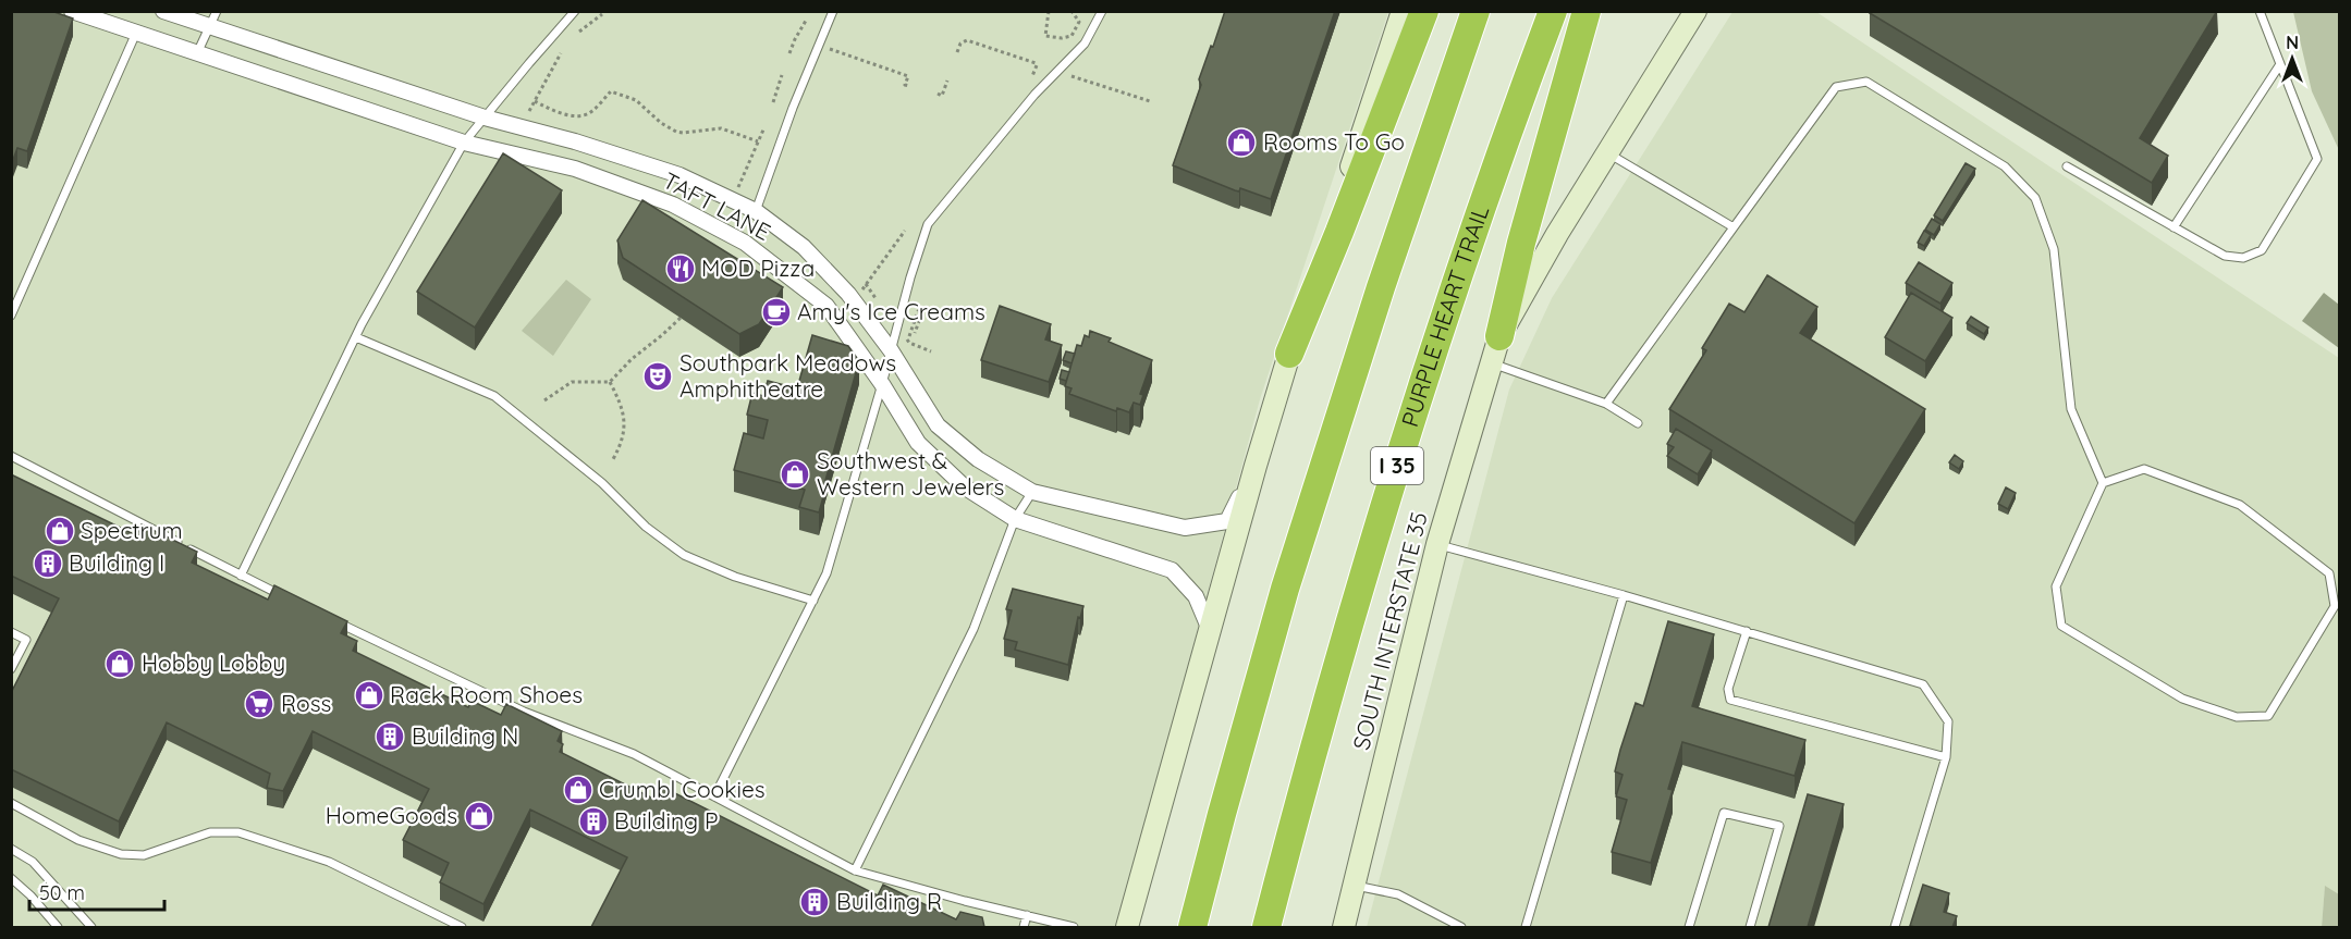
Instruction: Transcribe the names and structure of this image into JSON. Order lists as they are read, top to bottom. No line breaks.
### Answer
{"streets":{"highway":["PURPLE HEART TRAIL","I 35"],"main road":["SOUTH INTERSTATE 35"],"street":["TAFT LANE"]},"places":{"shop":["Rooms To Go","Southwest & Western Jewelers","Spectrum","Hobby Lobby","Rack Room Shoes","Crumbl Cookies","HomeGoods"],"restaurant":["MOD Pizza"],"cafe":["Amy's Ice Creams"],"theatre":["Southpark Meadows Amphitheatre"],"building":["Building I","Building N","Building P","Building R"],"supermarket":["Ross"]},"scale_bar":"50 m","north":"top"}
